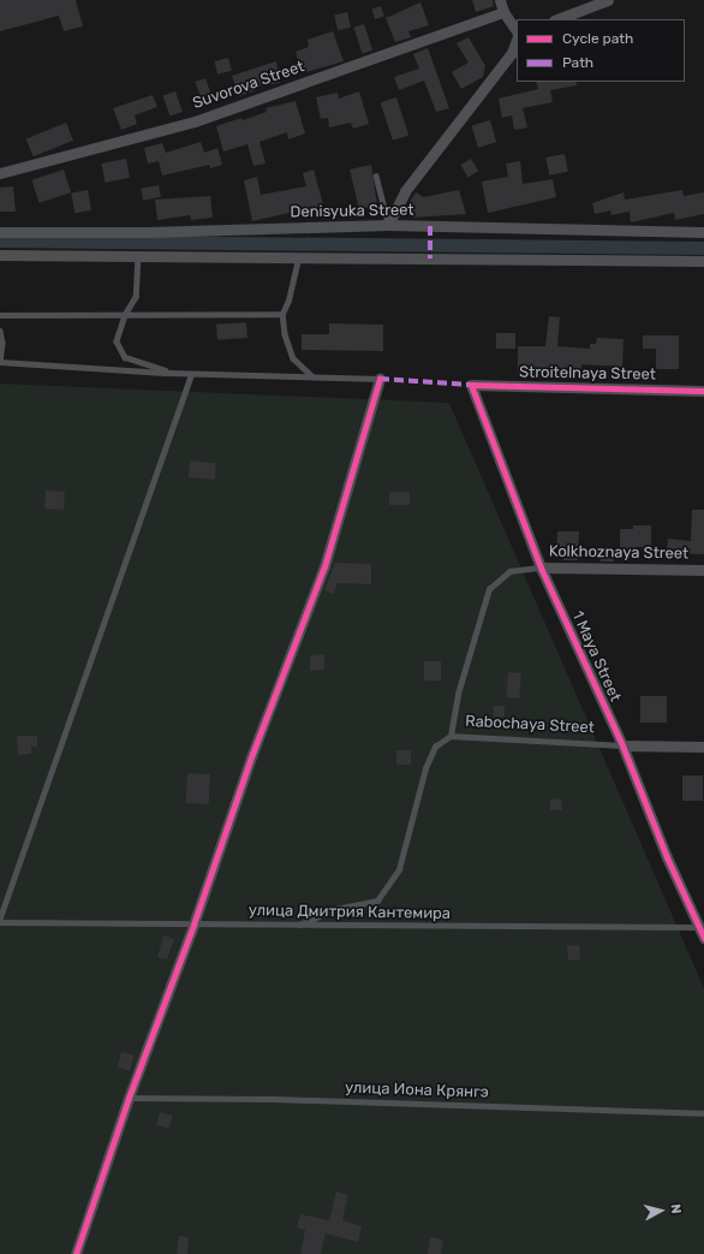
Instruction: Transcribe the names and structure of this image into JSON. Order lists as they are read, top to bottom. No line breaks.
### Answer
{"streets":{"street":["Suvorova Street","Denisyuka Street","Stroitelnaya Street","Kolkhoznaya Street","1 Maya Street","Rabochaya Street"],"lane":["улица Дмитрия Кантемира","улица Иона Крянгэ"]},"crossings":[["Stroitelnaya Street","1 Maya Street"],["Kolkhoznaya Street","1 Maya Street"],["Kolkhoznaya Street","Rabochaya Street"],["1 Maya Street","Rabochaya Street"],["1 Maya Street","улица Дмитрия Кантемира"],["Rabochaya Street","улица Дмитрия Кантемира"]],"legend":["Cycle path","Path"],"north":"right"}
